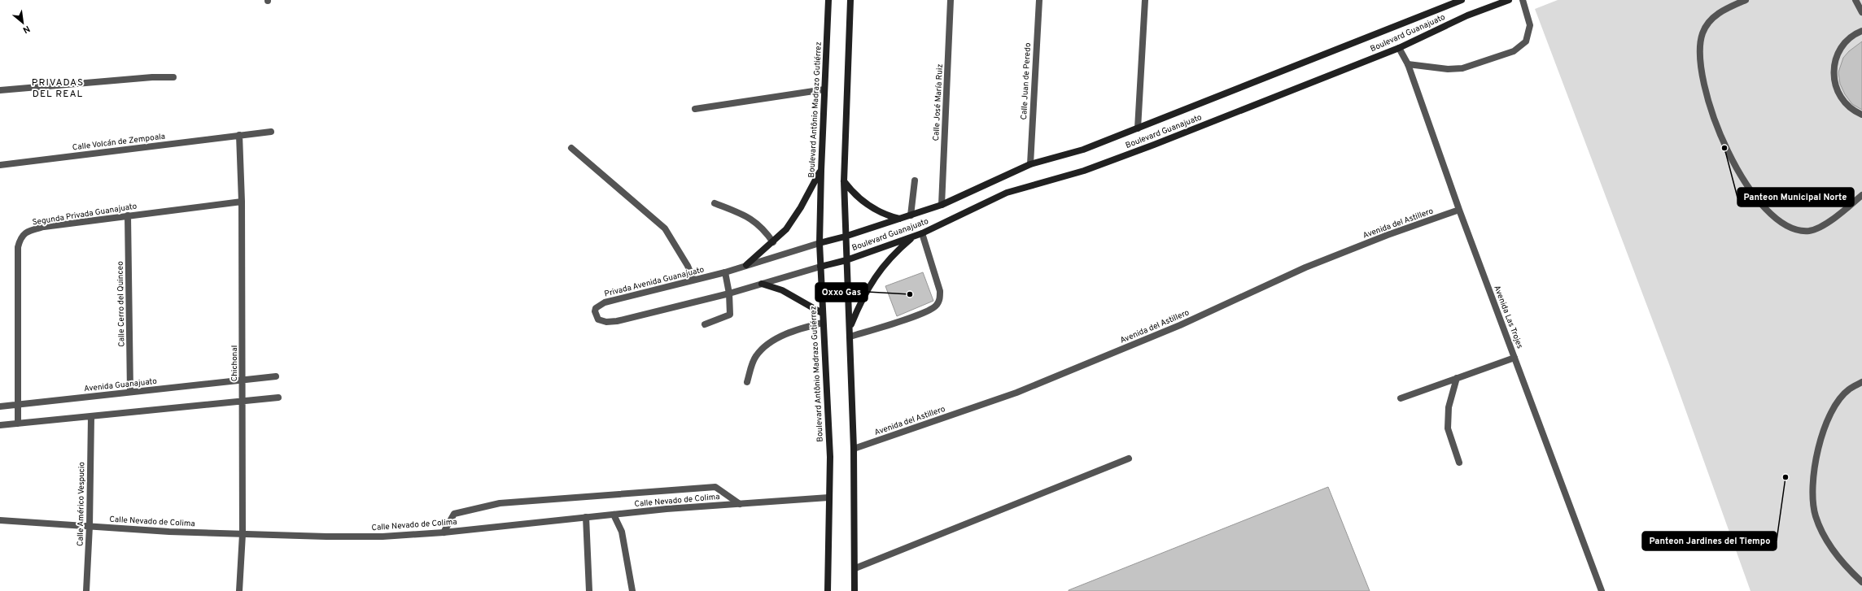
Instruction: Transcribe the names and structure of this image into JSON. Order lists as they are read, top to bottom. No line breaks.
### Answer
{"streets":{"street":["Boulevard Guanajuato","Calle Juan de Peredo","Calle José María Ruiz","Boulevard Antônio Madrazo Gutiérrez","Calle Volcán de Zempoala","Segunda Privada Guanajuato","Avenida del Astillero","Privada Avenida Guanajuato","Calle Cerro del Quinceo","Avenida Las Trojes","Chichonal","Avenida Guanajuato","Calle Nevado de Colima","Calle Américo Vespucio"]},"crossings":[["Boulevard Guanajuato","Calle Juan de Peredo"],["Boulevard Guanajuato","Calle José María Ruiz"],["Boulevard Guanajuato","Boulevard Antônio Madrazo Gutiérrez"],["Boulevard Guanajuato","Privada Avenida Guanajuato"],["Boulevard Guanajuato","Avenida Las Trojes"],["Boulevard Antônio Madrazo Gutiérrez","Privada Avenida Guanajuato"],["Boulevard Antônio Madrazo Gutiérrez","Calle Nevado de Colima"],["Calle Volcán de Zempoala","Chichonal"],["Segunda Privada Guanajuato","Calle Cerro del Quinceo"],["Segunda Privada Guanajuato","Chichonal"],["Segunda Privada Guanajuato","Avenida Guanajuato"],["Avenida del Astillero","Avenida Las Trojes"],["Calle Cerro del Quinceo","Avenida Guanajuato"],["Chichonal","Avenida Guanajuato"],["Chichonal","Calle Nevado de Colima"],["Calle Nevado de Colima","Calle Américo Vespucio"]],"districts":["PRIVADAS DEL REAL"],"places":["Panteon Municipal Norte","Oxxo Gas","Panteon Jardines del Tiempo"],"north":"bottom right"}
